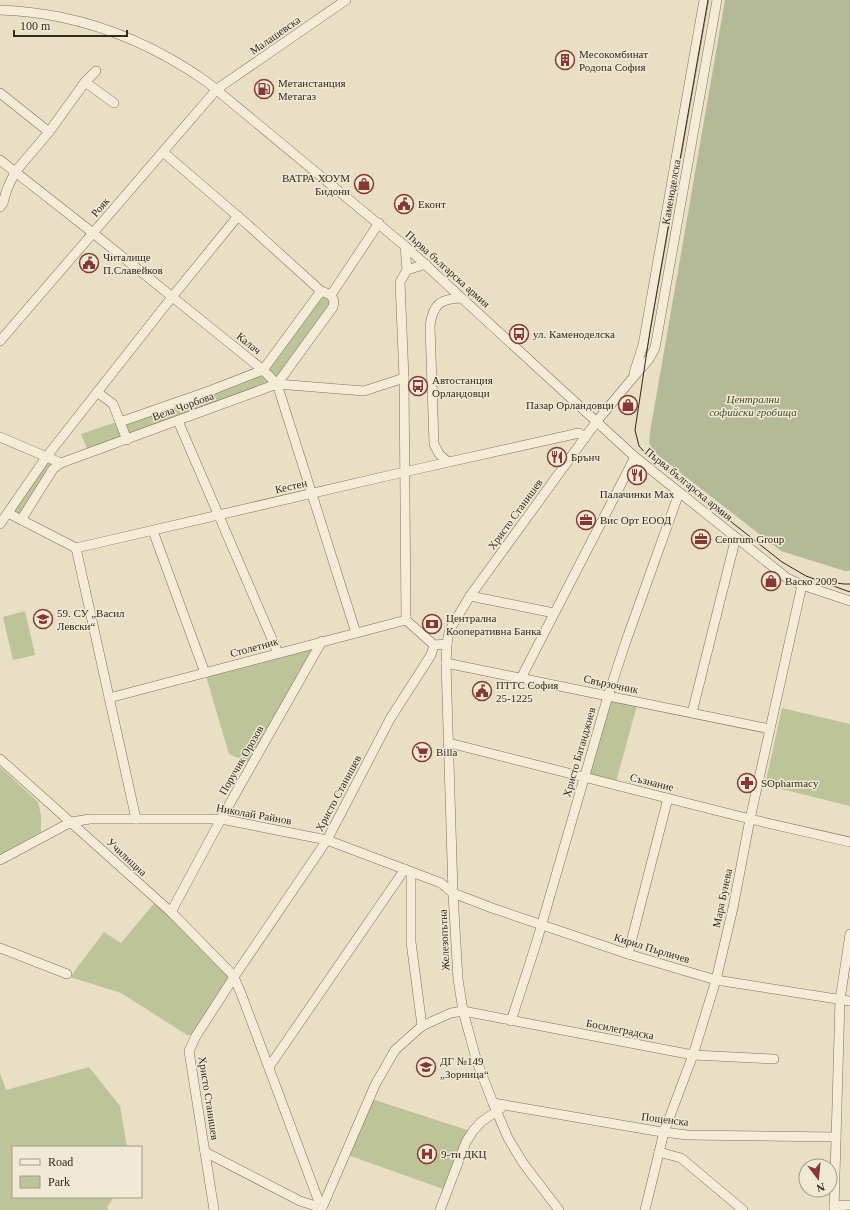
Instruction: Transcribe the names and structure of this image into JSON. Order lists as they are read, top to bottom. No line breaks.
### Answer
{"streets":{"street":["Малашевска","Каменоделска","Рояк","Първа българска армия","Калач","Вела Чорбова","Кестен","Христо Станишев","Столетник","Свързочник","Христо Батанджиев","Поручик Орозов","Съзнание","Николай Райнов","Училищна","Мара Бунева","Железопътна","Кирил Пърличев","Босилеградска","Пощенска"]},"crossings":[["Малашевска","Рояк"],["Малашевска","Първа българска армия"],["Каменоделска","Първа българска армия"],["Каменоделска","Христо Станишев"],["Рояк","Първа българска армия"],["Рояк","Калач"],["Първа българска армия","Христо Станишев"],["Първа българска армия","Христо Батанджиев"],["Първа българска армия","Мара Бунева"],["Калач","Вела Чорбова"],["Калач","Кестен"],["Калач","Столетник"],["Кестен","Христо Станишев"],["Христо Станишев","Николай Райнов"],["Христо Станишев","Училищна"],["Христо Станишев","Железопътна"],["Столетник","Поручик Орозов"],["Свързочник","Христо Батанджиев"],["Свързочник","Мара Бунева"],["Свързочник","Железопътна"],["Христо Батанджиев","Съзнание"],["Христо Батанджиев","Кирил Пърличев"],["Христо Батанджиев","Босилеградска"],["Поручик Орозов","Николай Райнов"],["Поручик Орозов","Училищна"],["Съзнание","Мара Бунева"],["Съзнание","Железопътна"],["Николай Райнов","Училищна"],["Николай Райнов","Железопътна"],["Николай Райнов","Кирил Пърличев"],["Мара Бунева","Кирил Пърличев"],["Мара Бунева","Босилеградска"],["Мара Бунева","Пощенска"],["Железопътна","Кирил Пърличев"],["Железопътна","Босилеградска"],["Железопътна","Пощенска"]],"parks":["Централни софийски гробища"],"places":{"building":["Месокомбинат Родопа София"],"fuel station":["Метанстанция Метагаз"],"shop":["ВАТРА ХОУМ Бидони","Пазар Орландовци","Васко 2009"],"public building":["Еконт","Читалище П.Славейков","ПТТС София 25-1225"],"bus stop":["ул. Каменоделска","Автостанция Орландовци"],"restaurant":["Брънч","Палачинки Max"],"office":["Вис Орт ЕООД","Centrum Group"],"school or university":["59. СУ „Васил Левски“","ДГ №149 „Зорница“"],"bank":["Централна Кооперативна Банка"],"supermarket":["Billa"],"pharmacy":["SOpharmacy"],"hospital":["9-ти ДКЦ"]},"legend":["Road","Park"],"scale_bar":"100 m","north":"bottom"}
